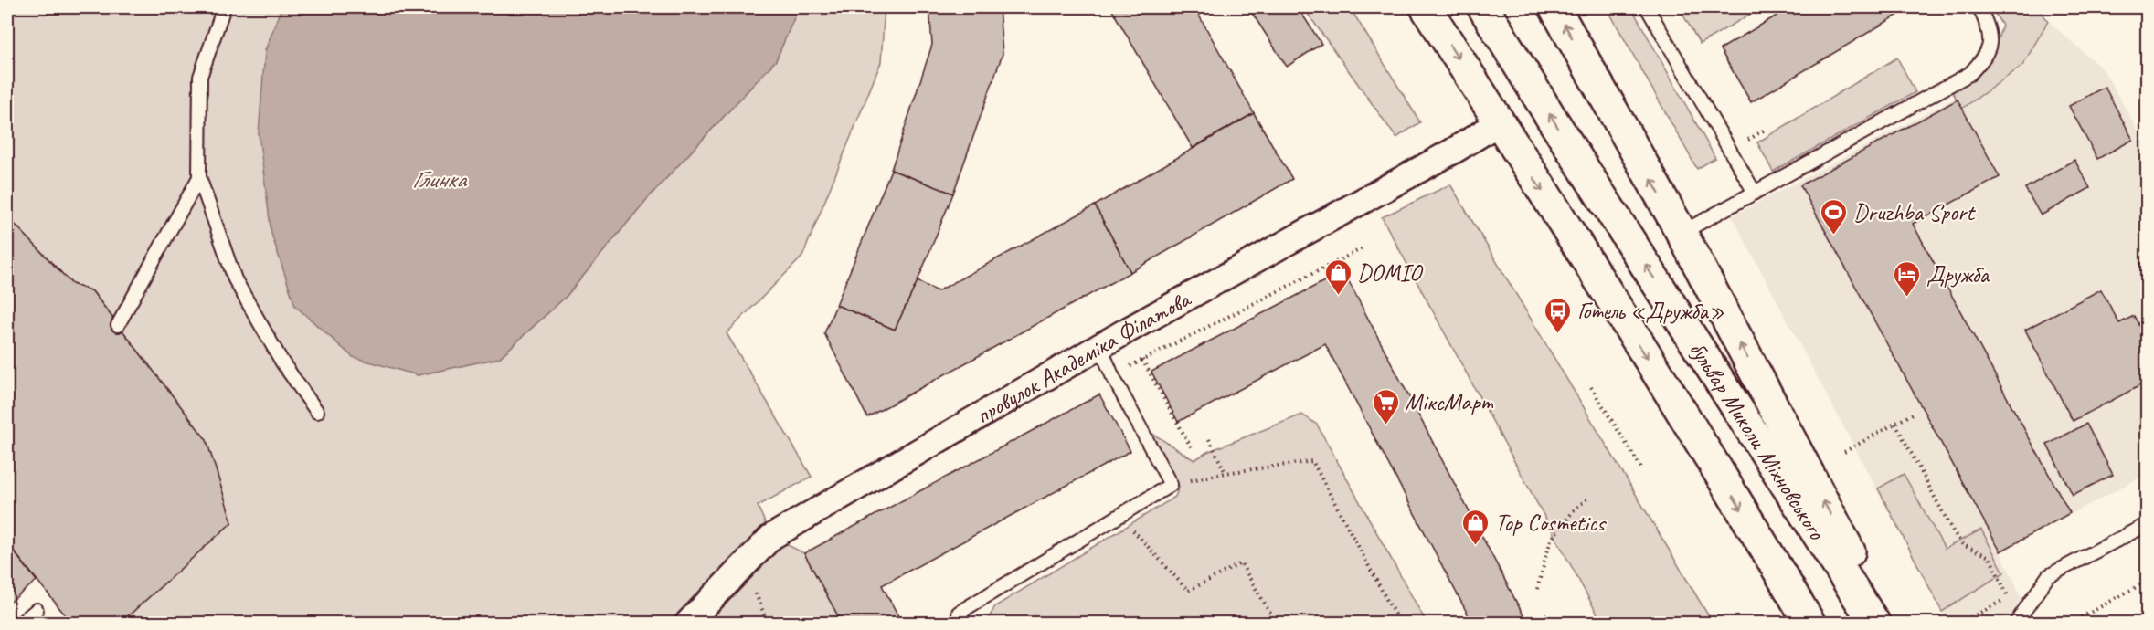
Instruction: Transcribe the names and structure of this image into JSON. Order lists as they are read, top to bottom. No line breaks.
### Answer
{"streets":{"main road":["бульвар Миколи Міхновського"],"street":["провулок Академіка Філатова"]},"crossings":[["провулок Академіка Філатова","бульвар Миколи Міхновського"]],"water":["Глинка"],"places":{"sports":["Druzhba Sport"],"shop":["DOMIO","Top Cosmetics"],"hotel":["Дружба"],"bus stop":["Готель «Дружба»"],"supermarket":["МіксМарт"]}}
